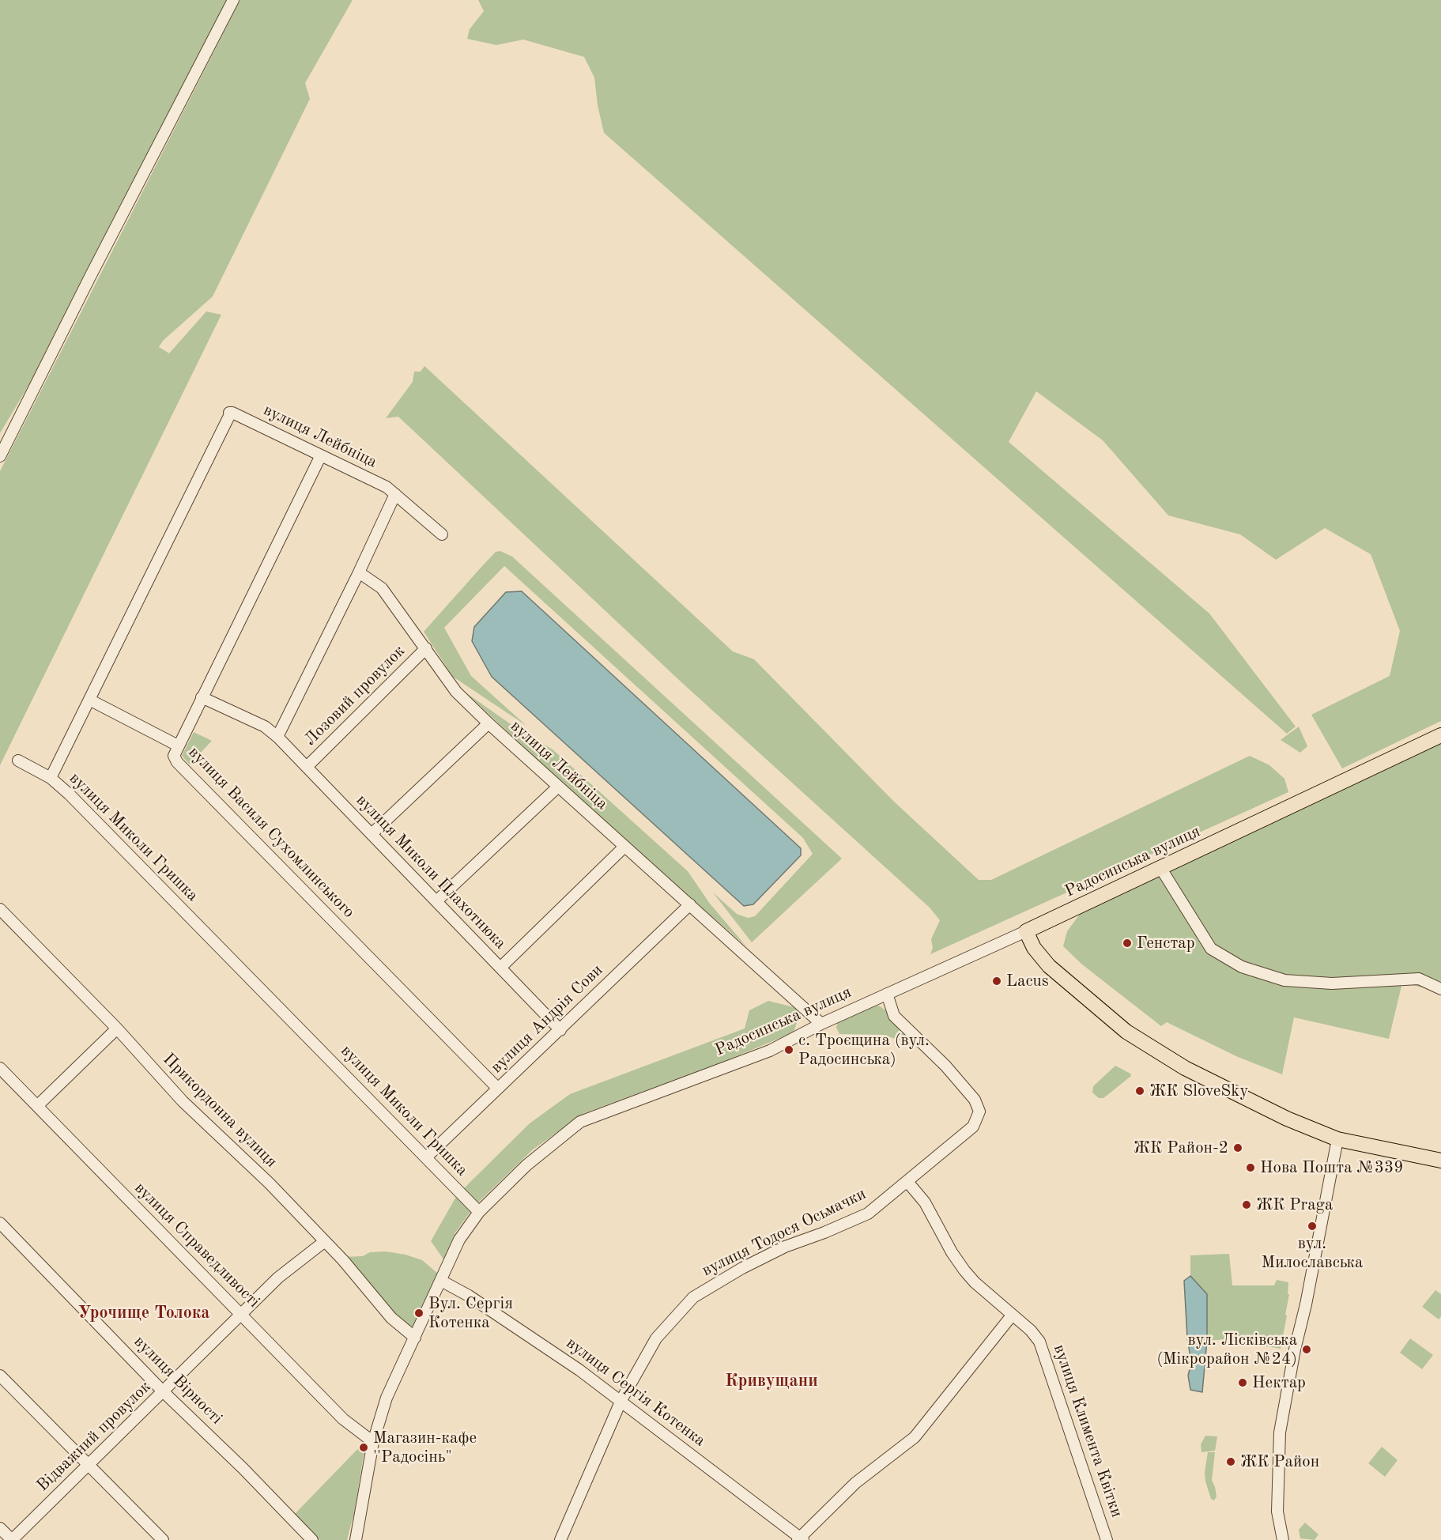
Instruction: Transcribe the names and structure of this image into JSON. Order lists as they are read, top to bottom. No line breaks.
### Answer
{"streets":{"main road":["Радосинська вулиця"],"street":["вулиця Лейбніца","Лозовий провулок","вулиця Василя Сухомлинського","вулиця Миколи Гришка","вулиця Миколи Плахотнюка","вулиця Андрія Сови","Прикордонна вулиця","вулиця Тодося Осьмачки","вулиця Справедливості","вулиця Вірності","вулиця Сергія Котенка","вулиця Климента Квітки","Відважний провулок"]},"crossings":[["вулиця Лейбніца","Лозовий провулок"],["вулиця Лейбніца","вулиця Василя Сухомлинського"],["вулиця Лейбніца","вулиця Миколи Гришка"],["вулиця Лейбніца","Радосинська вулиця"],["вулиця Лейбніца","вулиця Андрія Сови"],["Лозовий провулок","вулиця Миколи Плахотнюка"],["вулиця Василя Сухомлинського","вулиця Миколи Плахотнюка"],["вулиця Василя Сухомлинського","вулиця Андрія Сови"],["вулиця Миколи Гришка","Радосинська вулиця"],["вулиця Миколи Гришка","вулиця Андрія Сови"],["Радосинська вулиця","Прикордонна вулиця"],["Радосинська вулиця","вулиця Тодося Осьмачки"],["Радосинська вулиця","вулиця Справедливості"],["Радосинська вулиця","вулиця Сергія Котенка"],["вулиця Миколи Плахотнюка","вулиця Андрія Сови"],["Прикордонна вулиця","Відважний провулок"],["вулиця Тодося Осьмачки","вулиця Сергія Котенка"],["вулиця Тодося Осьмачки","вулиця Климента Квітки"],["вулиця Справедливості","Відважний провулок"],["вулиця Вірності","Відважний провулок"]],"districts":["Урочище Толока","Кривущани"],"places":["Генстар","Lacus","с. Троєщина (вул. Радосинська)","ЖК SloveSky","ЖК Район-2","Нова Пошта №339","ЖК Praga","вул. Милославська","Вул. Сергія Котенка","вул. Лісківська (Мікрорайон №24)","Нектар","Магазин-кафе ''Радосінь\"","ЖК Район"]}
